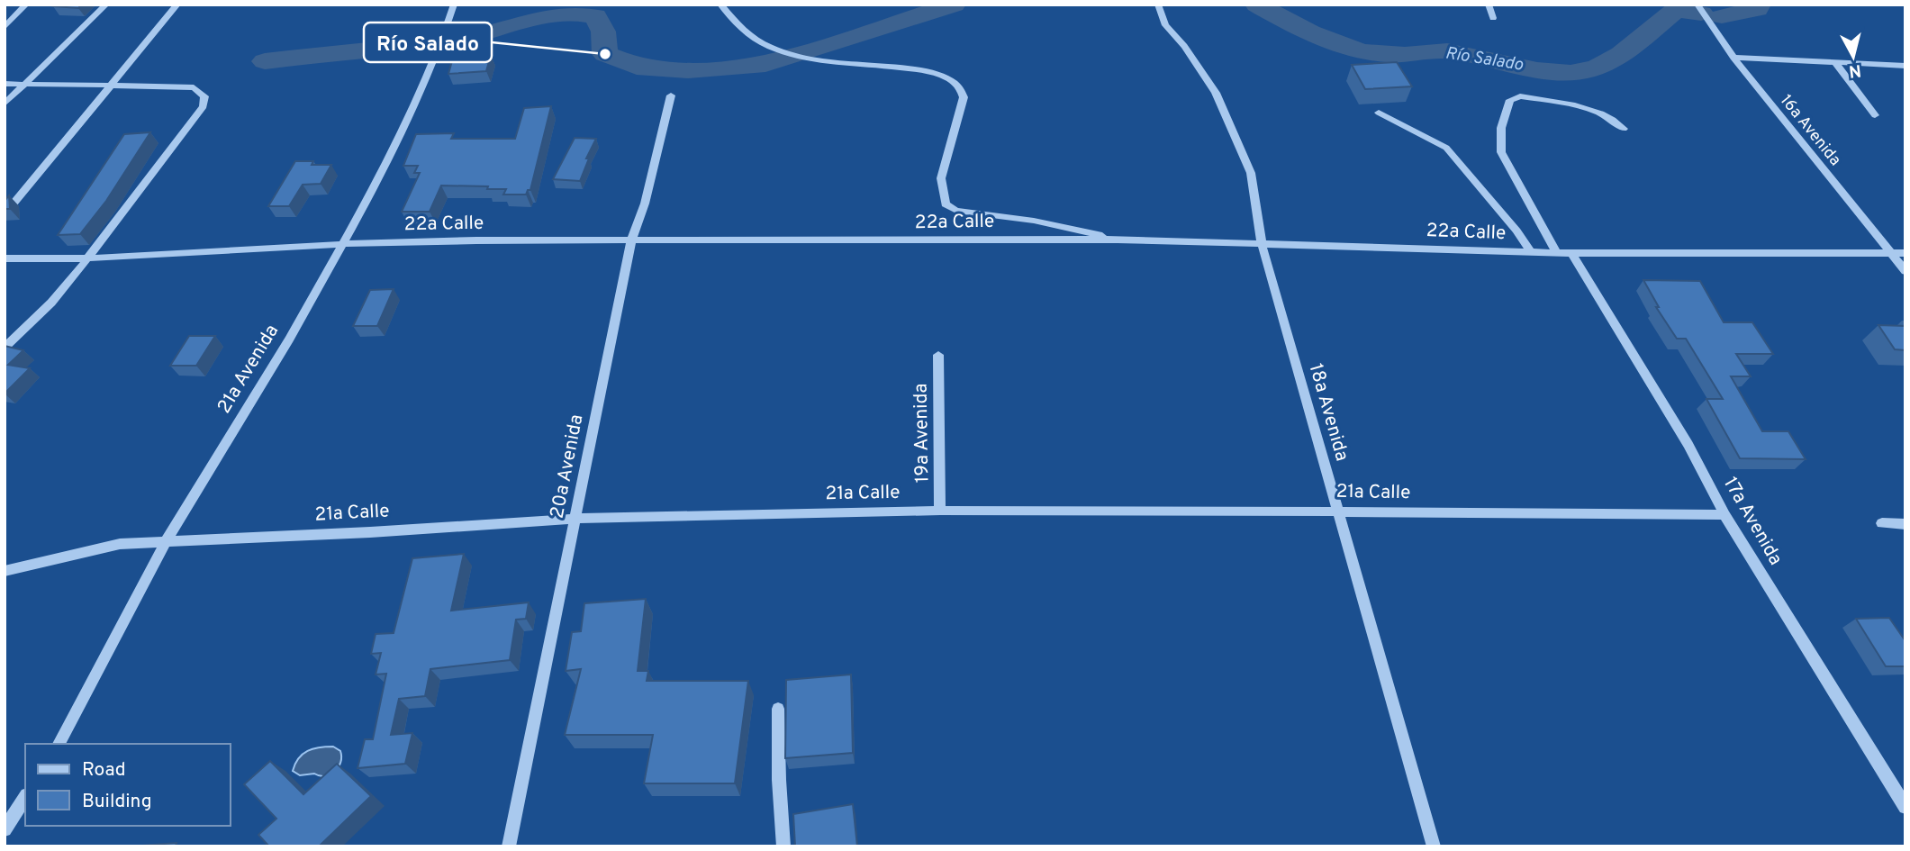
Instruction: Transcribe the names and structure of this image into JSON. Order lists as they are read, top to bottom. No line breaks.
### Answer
{"streets":{"street":["16a Avenida","22a Calle","21a Avenida","18a Avenida","19a Avenida","20a Avenida","21a Calle","17a Avenida"]},"crossings":[["16a Avenida","22a Calle"],["22a Calle","21a Avenida"],["22a Calle","18a Avenida"],["22a Calle","20a Avenida"],["22a Calle","17a Avenida"],["21a Avenida","21a Calle"],["18a Avenida","21a Calle"],["19a Avenida","21a Calle"],["20a Avenida","21a Calle"],["21a Calle","17a Avenida"]],"water":["Río Salado"],"places":["Río Salado"],"legend":["Road","Building"],"north":"bottom"}
